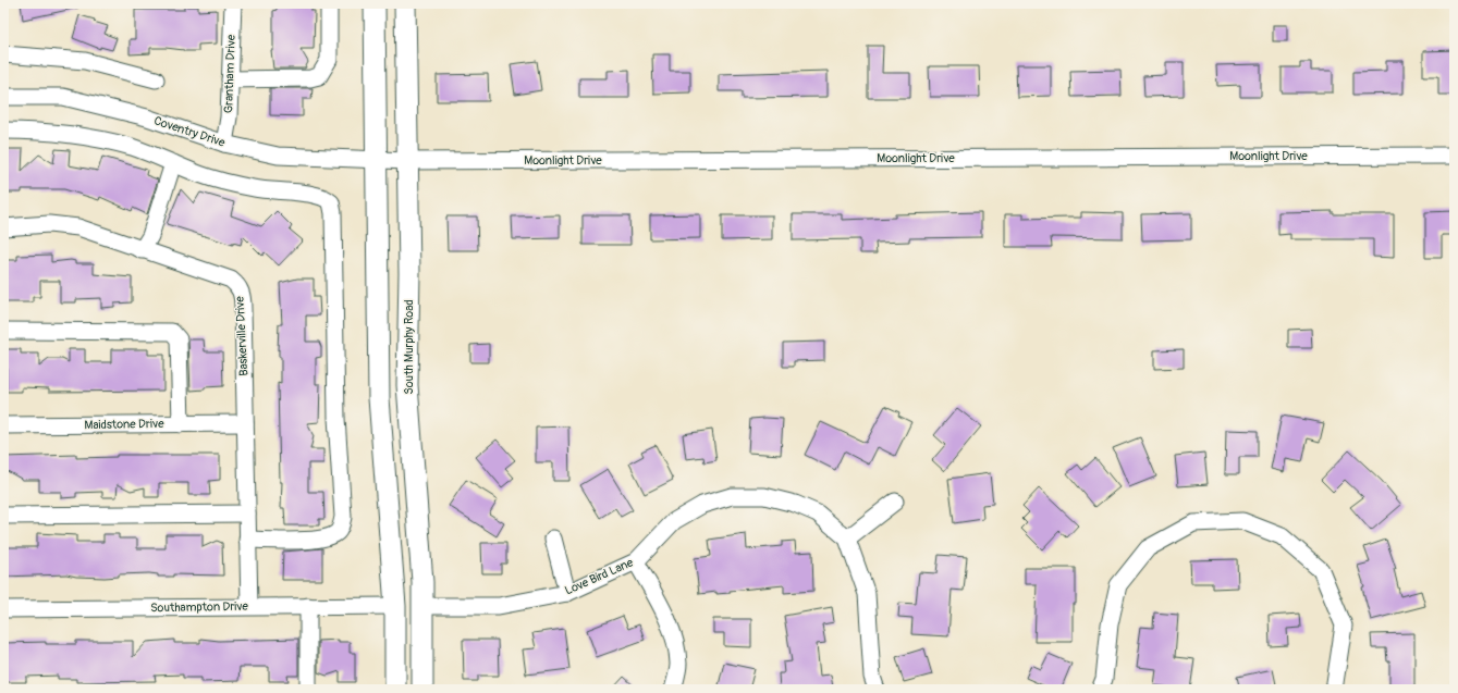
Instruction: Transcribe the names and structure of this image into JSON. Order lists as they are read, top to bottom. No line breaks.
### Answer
{"streets":{"main road":["South Murphy Road"],"street":["Grantham Drive","Coventry Drive","Moonlight Drive","Baskerville Drive","Maidstone Drive","Love Bird Lane","Southampton Drive"]},"crossings":[["Grantham Drive","Coventry Drive"],["Coventry Drive","Moonlight Drive"],["Moonlight Drive","South Murphy Road"],["Baskerville Drive","Maidstone Drive"],["Baskerville Drive","Southampton Drive"],["South Murphy Road","Love Bird Lane"]]}
